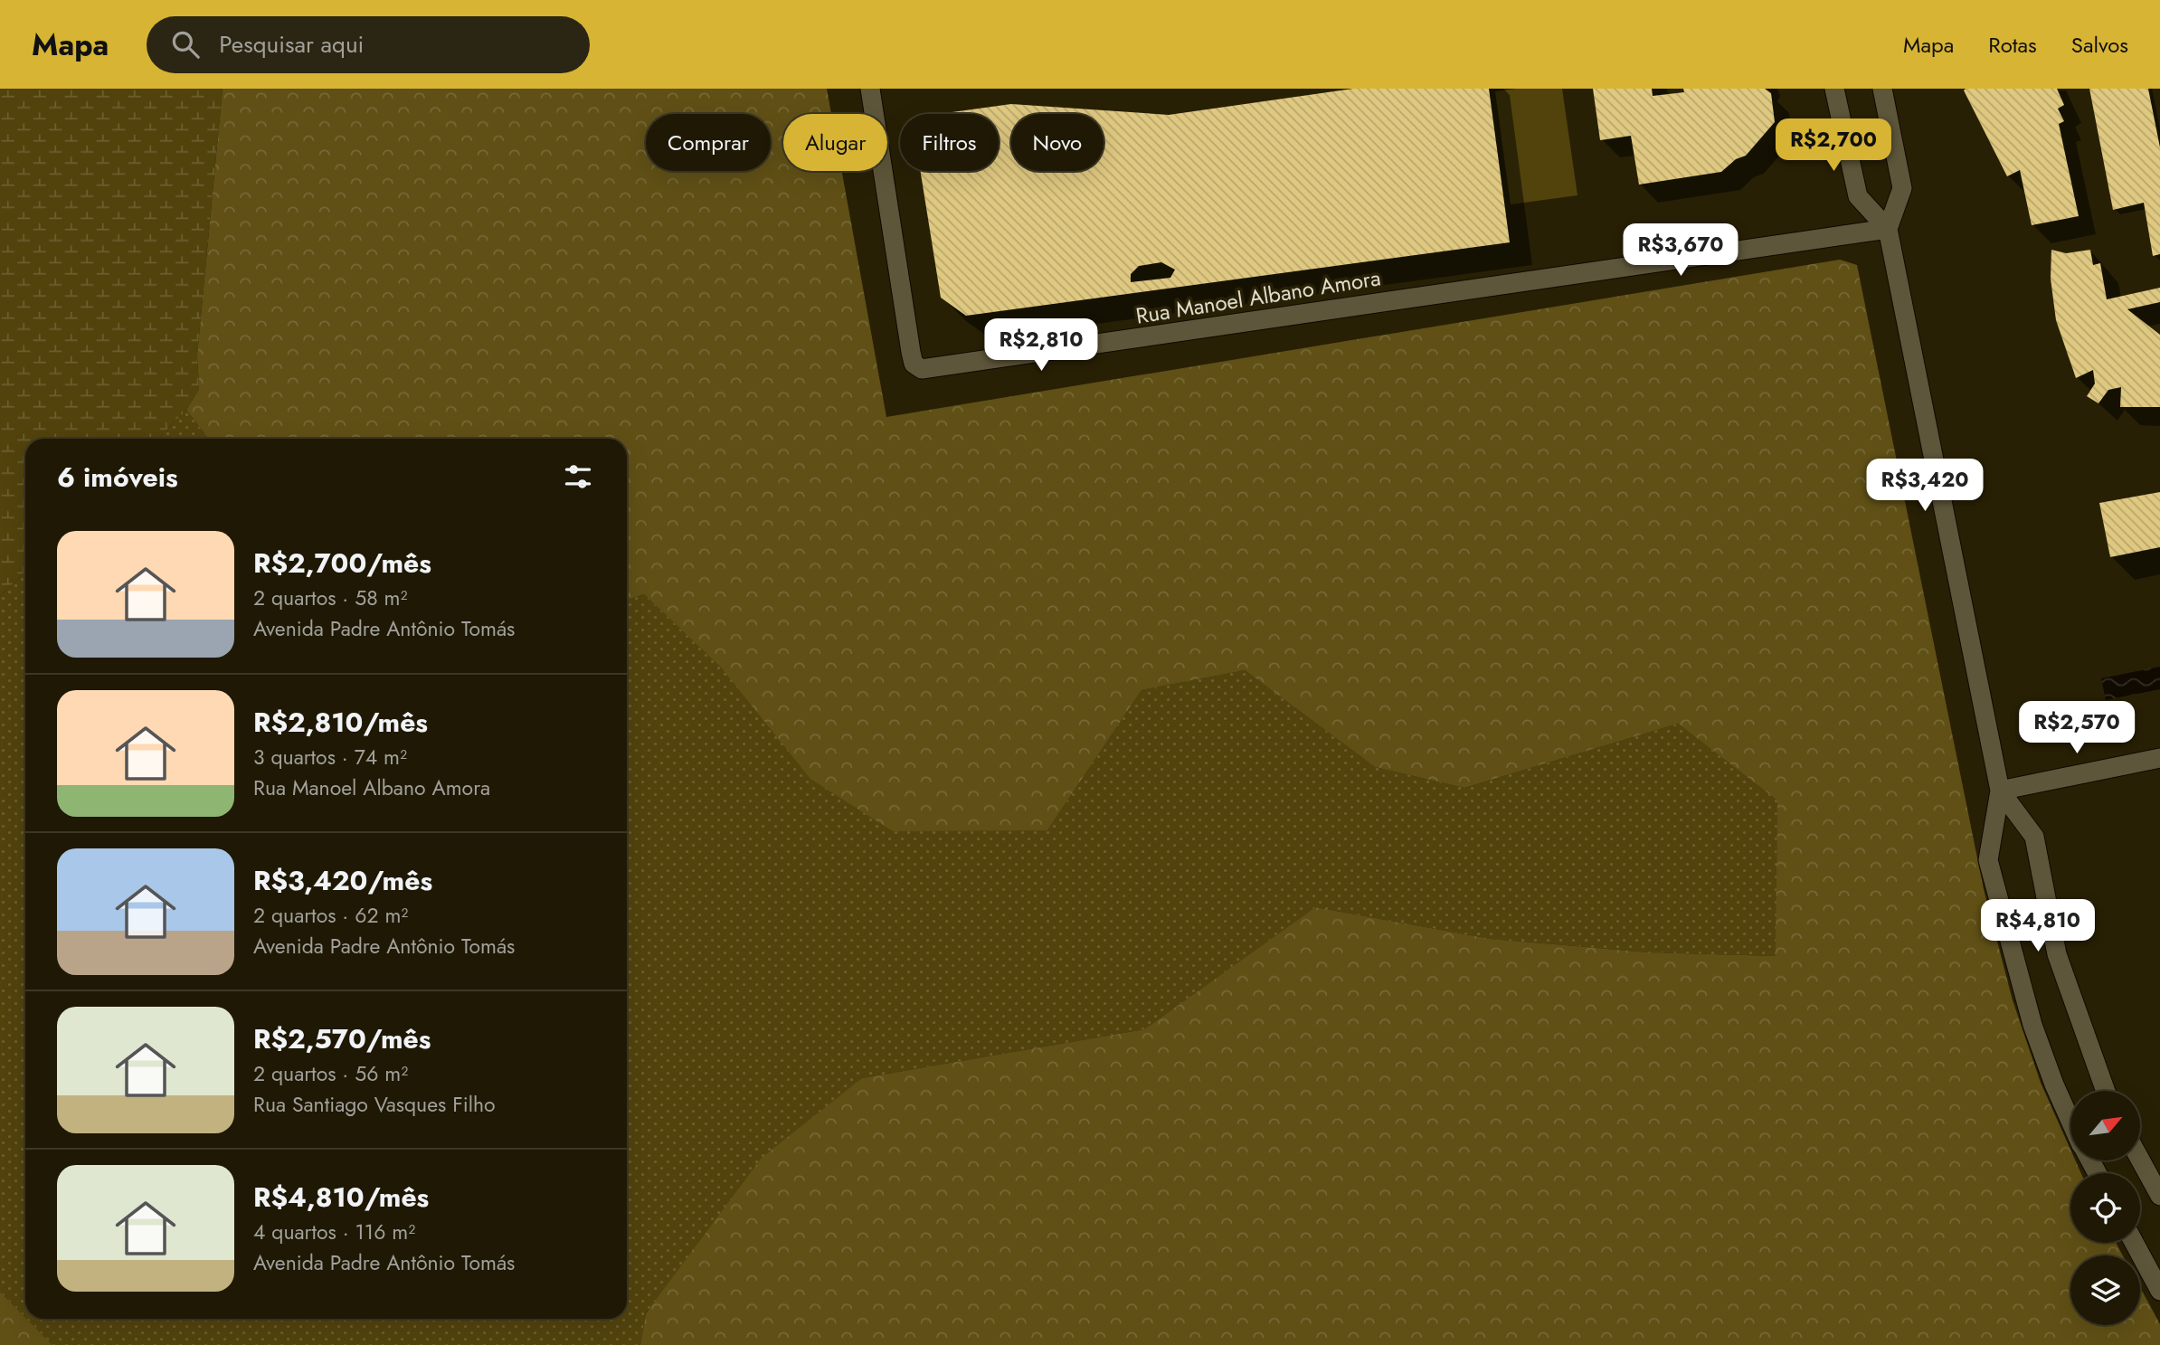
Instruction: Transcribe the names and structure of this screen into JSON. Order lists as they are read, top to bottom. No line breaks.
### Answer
{"streets":{"street":["Rua Manoel Albano Amora"]},"north":"top right","page":{"header":"Mapa","search":"Pesquisar aqui","nav":["Mapa","Rotas","Salvos"],"chip":["Comprar","Alugar","Filtros","Novo"],"price":["R$2,700","R$3,670","R$2,810","R$3,420","R$2,570","R$4,810"],"heading":"6 imóveis","list":[{"name":"R$2,700/mês","note":"2 quartos · 58 m² · Avenida Padre Antônio Tomás"},{"name":"R$2,810/mês","note":"3 quartos · 74 m² · Rua Manoel Albano Amora"},{"name":"R$3,420/mês","note":"2 quartos · 62 m² · Avenida Padre Antônio Tomás"},{"name":"R$2,570/mês","note":"2 quartos · 56 m² · Rua Santiago Vasques Filho"},{"name":"R$4,810/mês","note":"4 quartos · 116 m² · Avenida Padre Antônio Tomás"}]}}
